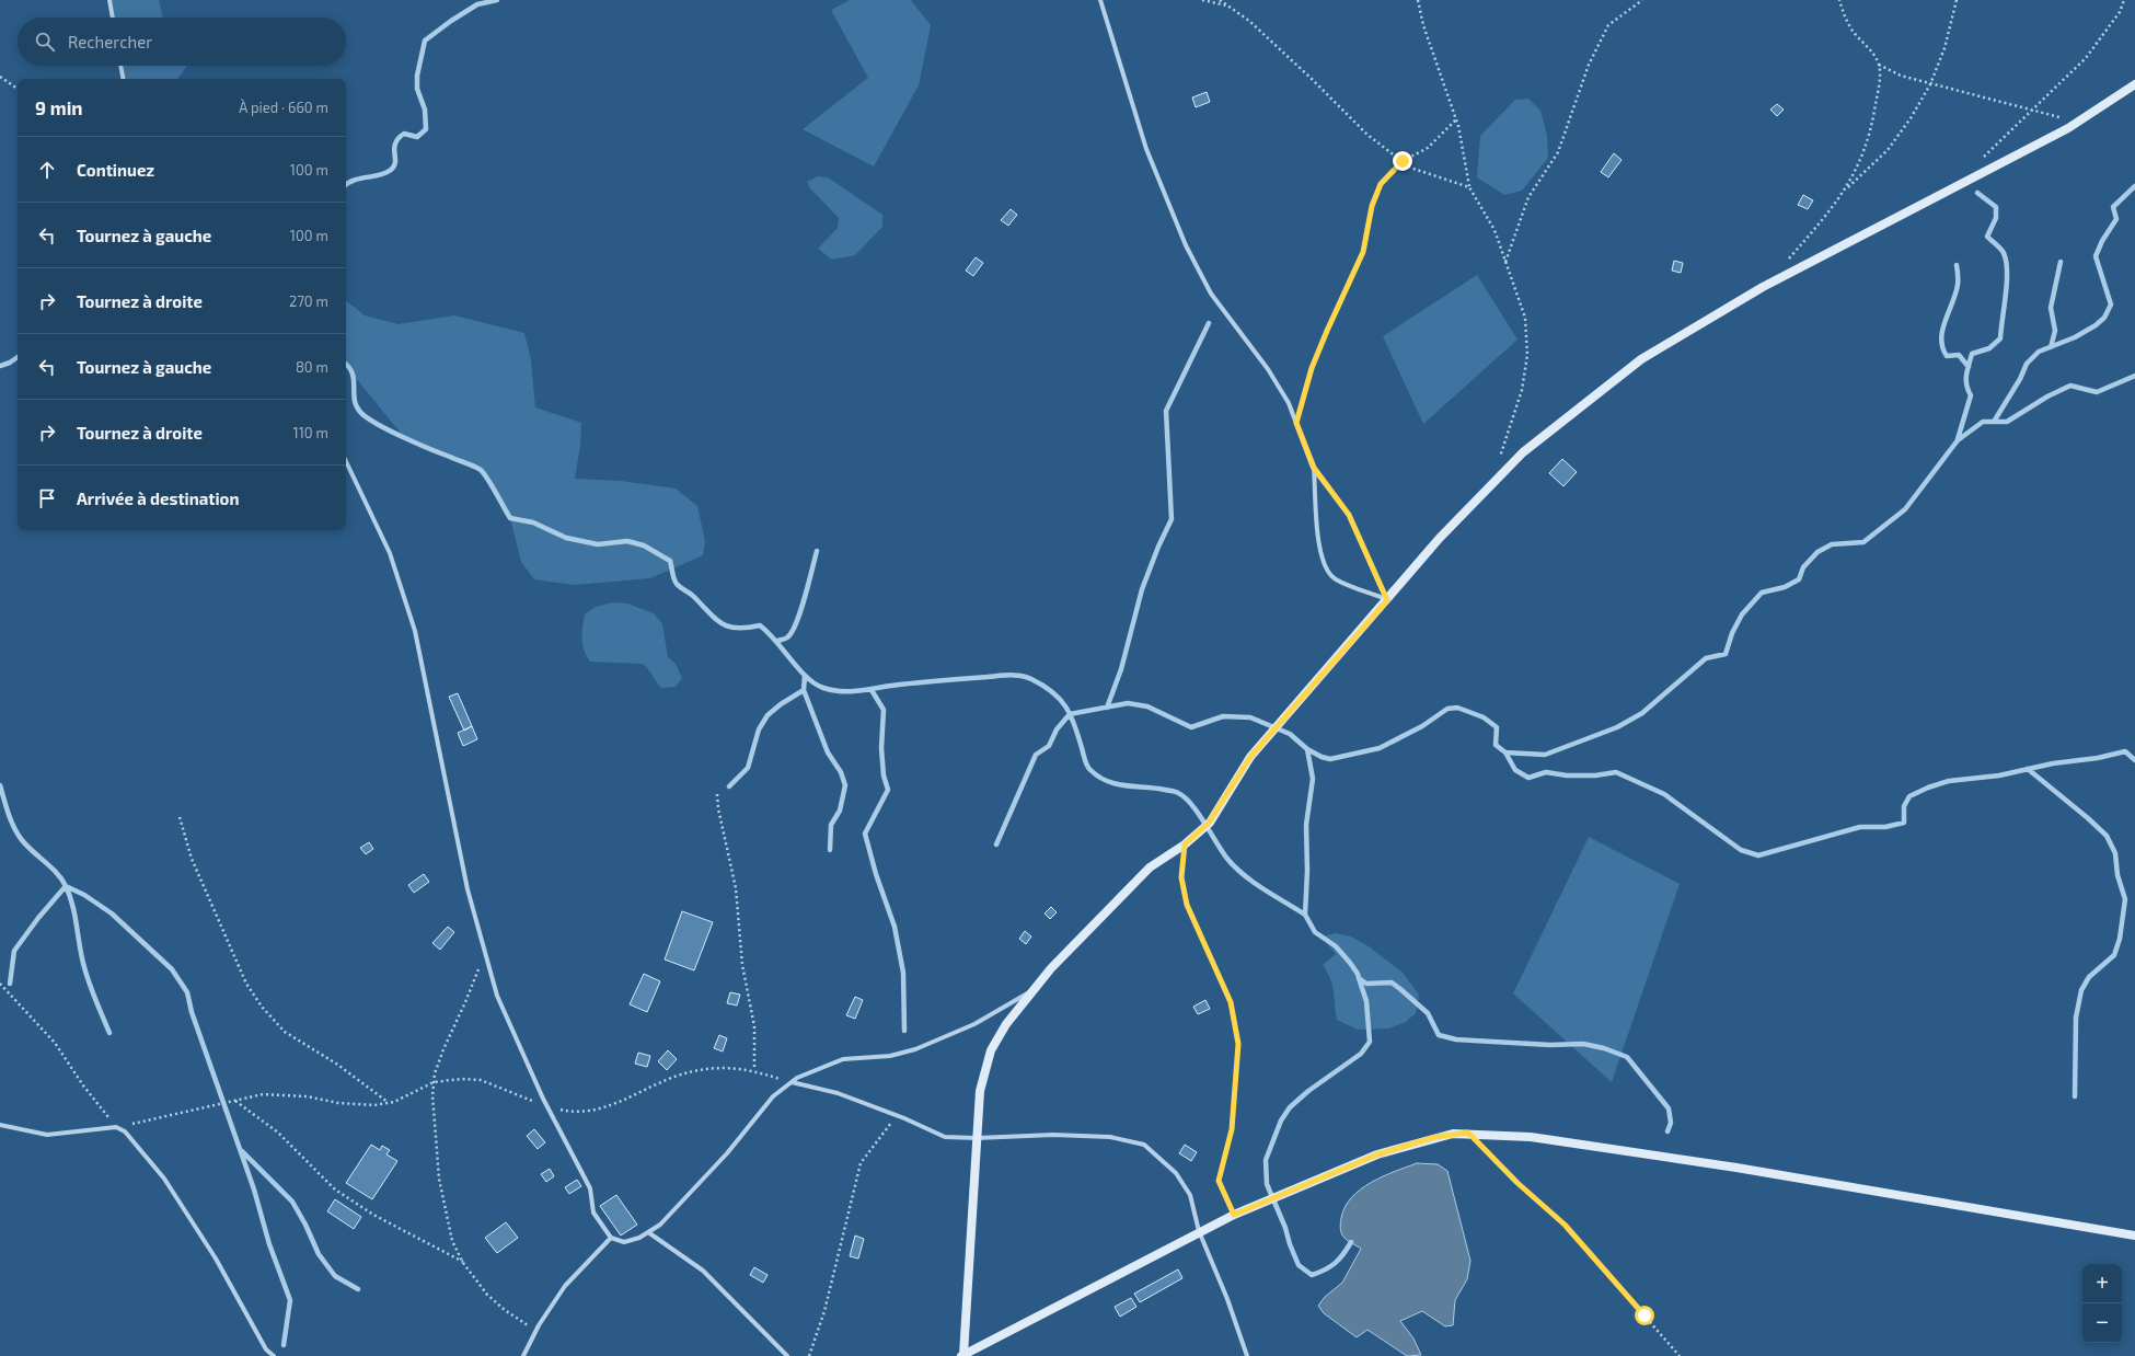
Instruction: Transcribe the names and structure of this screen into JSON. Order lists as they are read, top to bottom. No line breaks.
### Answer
{"page":{"search":"Rechercher","heading":["9 min","À pied · 660 m"],"list":[["Continuez","100 m"],["Tournez à gauche","100 m"],["Tournez à droite","270 m"],["Tournez à gauche","80 m"],["Tournez à droite","110 m"],"Arrivée à destination"],"map_buttons":["+","−"]}}
